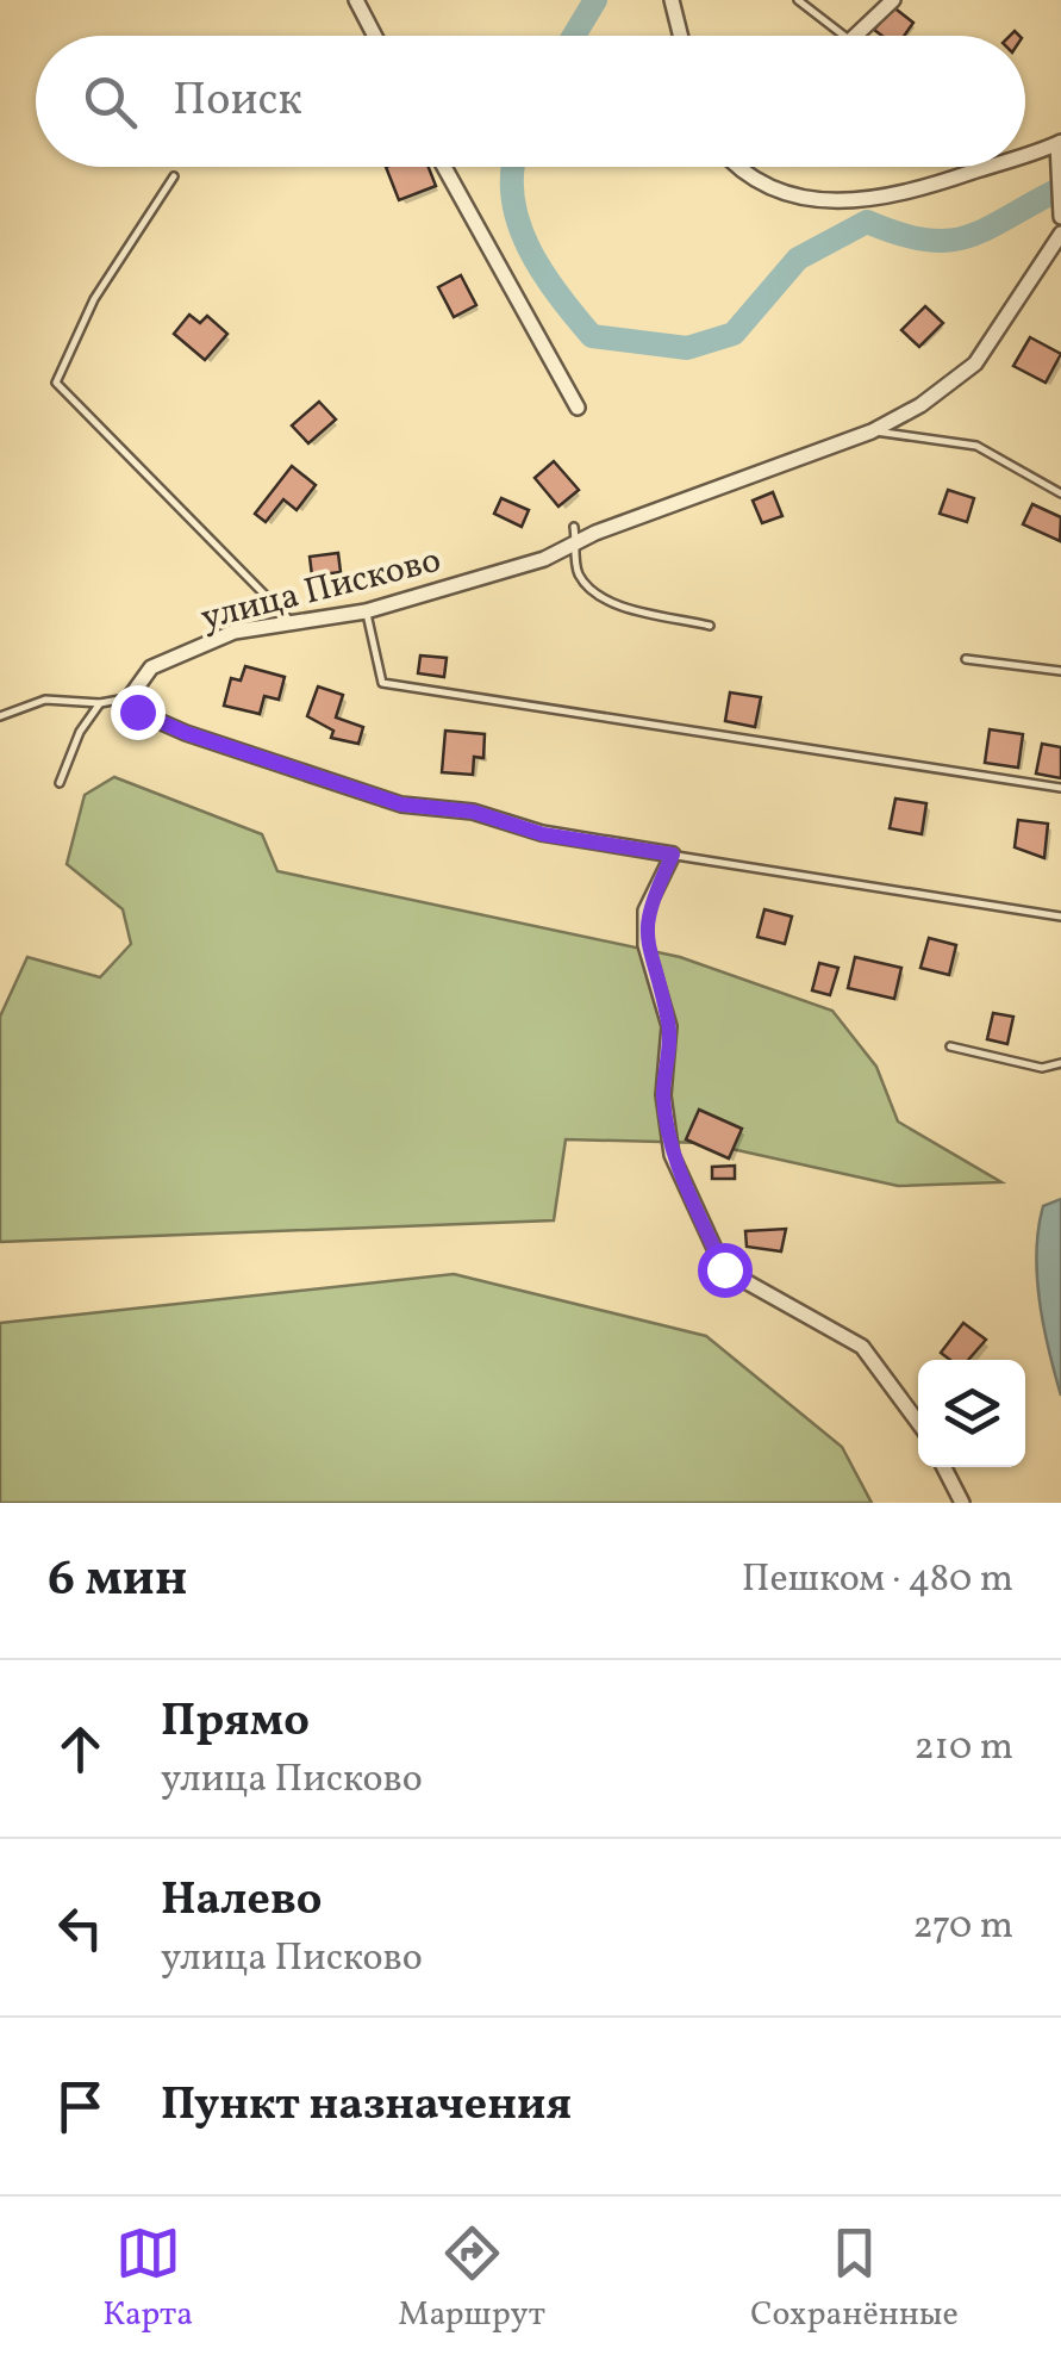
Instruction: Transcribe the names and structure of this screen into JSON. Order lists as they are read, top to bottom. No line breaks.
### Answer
{"streets":{"street":["улица Писково"]},"page":{"search":"Поиск","heading":["6 мин","Пешком · 480 m"],"list":[["Прямо","улица Писково","210 m"],["Налево","улица Писково","270 m"],"Пункт назначения"],"nav":["Карта","Маршрут","Сохранённые"]}}
